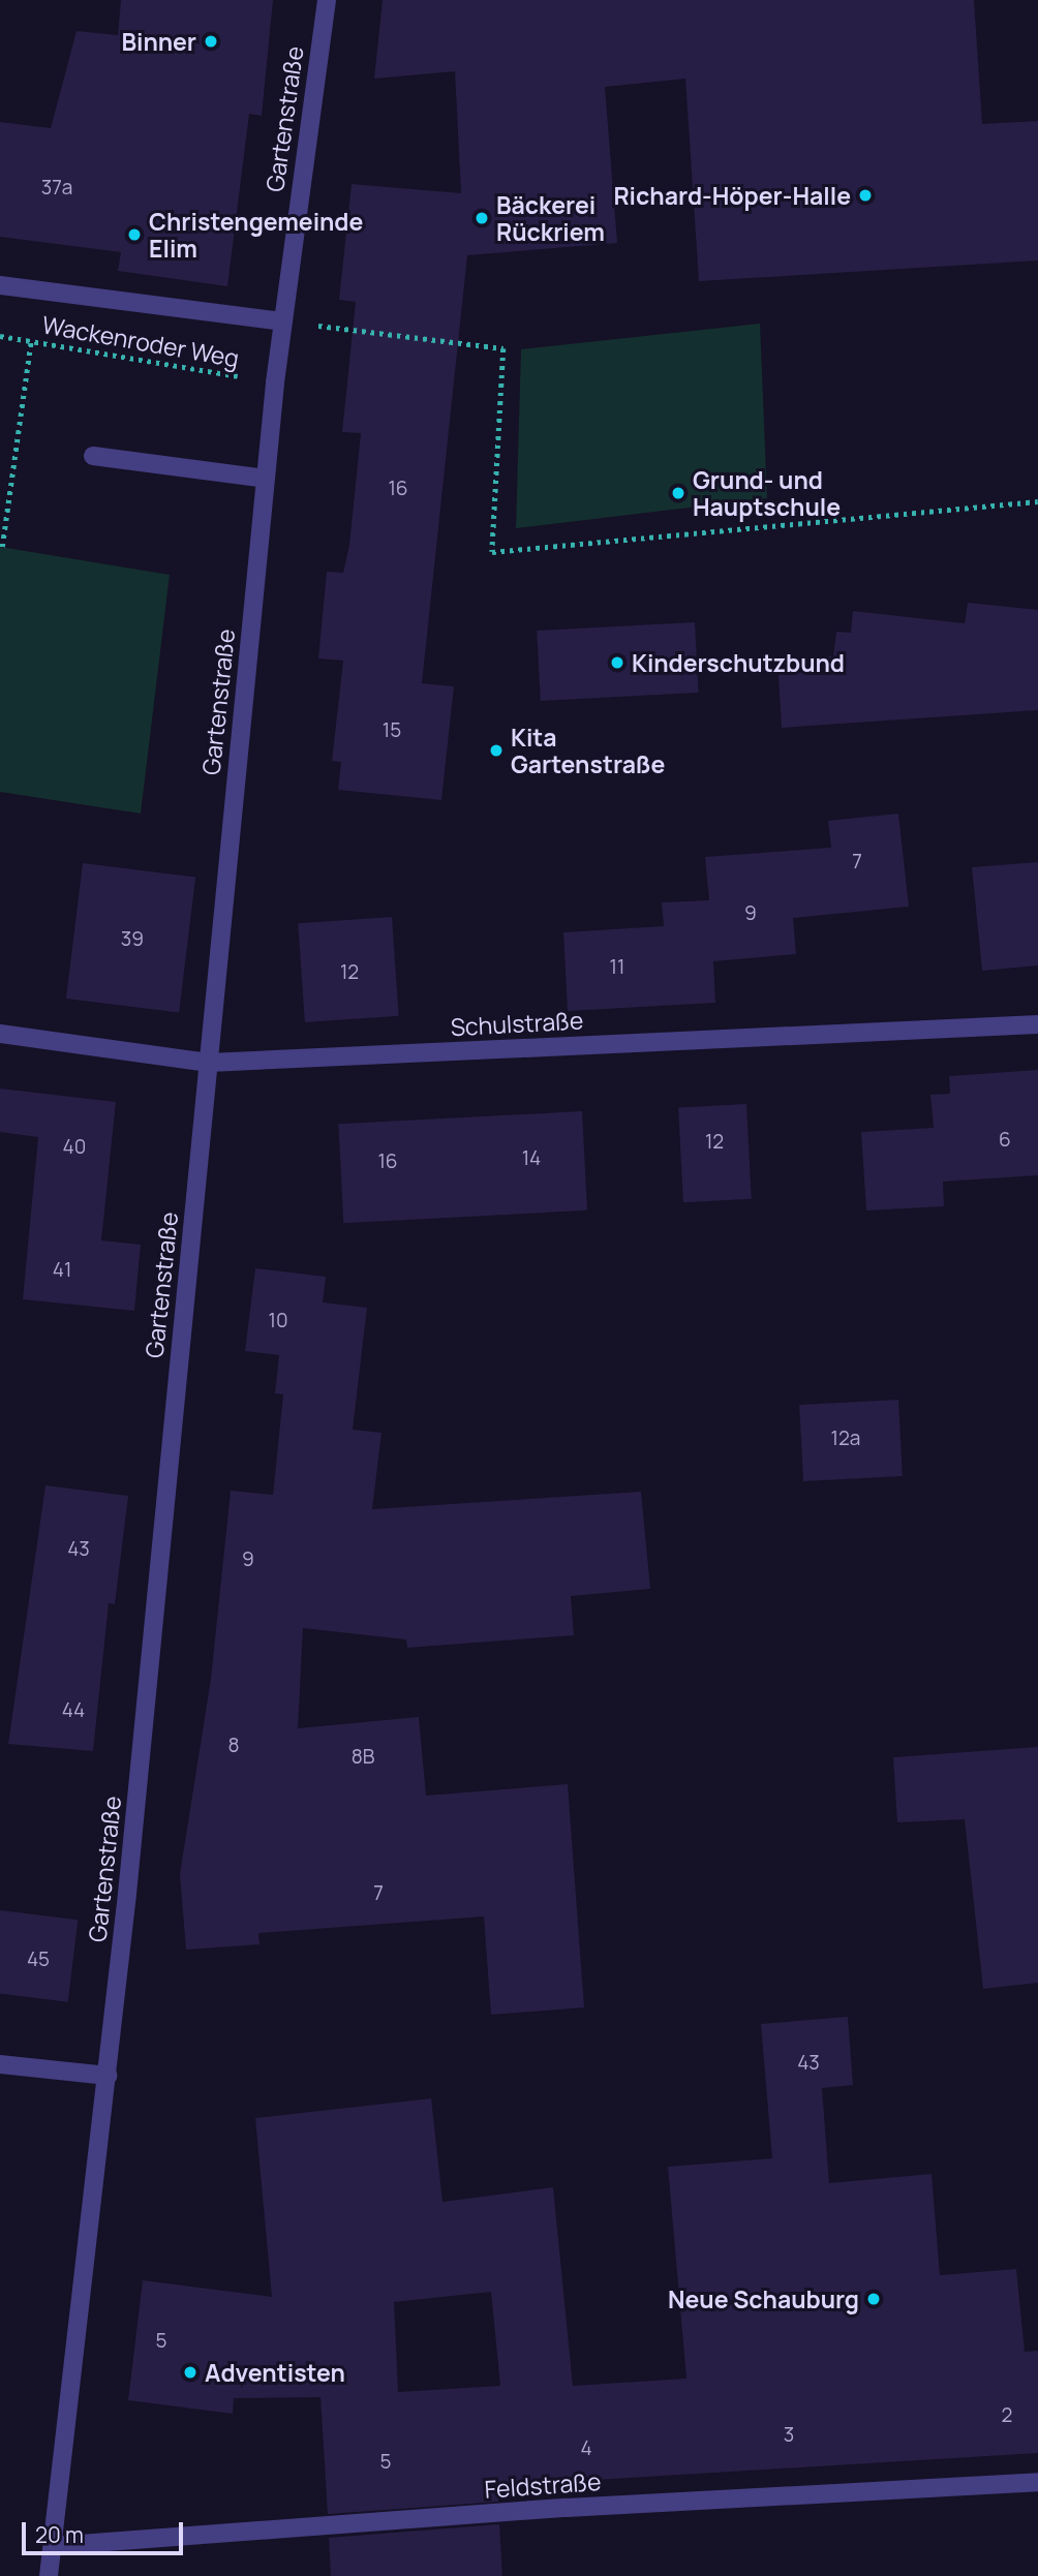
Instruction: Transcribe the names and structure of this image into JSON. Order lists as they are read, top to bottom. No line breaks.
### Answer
{"streets":{"street":["Gartenstraße","Schulstraße","Feldstraße"],"path":["Wackenroder Weg"]},"crossings":[["Gartenstraße","Wackenroder Weg"],["Gartenstraße","Schulstraße"],["Gartenstraße","Feldstraße"]],"places":["Binner","Richard-Höper-Halle","Bäckerei Rückriem","Christengemeinde Elim","Grund- und Hauptschule","Kinderschutzbund","Kita Gartenstraße","Neue Schauburg","Adventisten"],"house_numbers":["37a","16","15","7","9","39","11","12","6","12","40","14","16","41","10","12a","43","9","44","8","8B","7","45","43","5","2","3","4","5"],"scale_bar":"20 m"}
